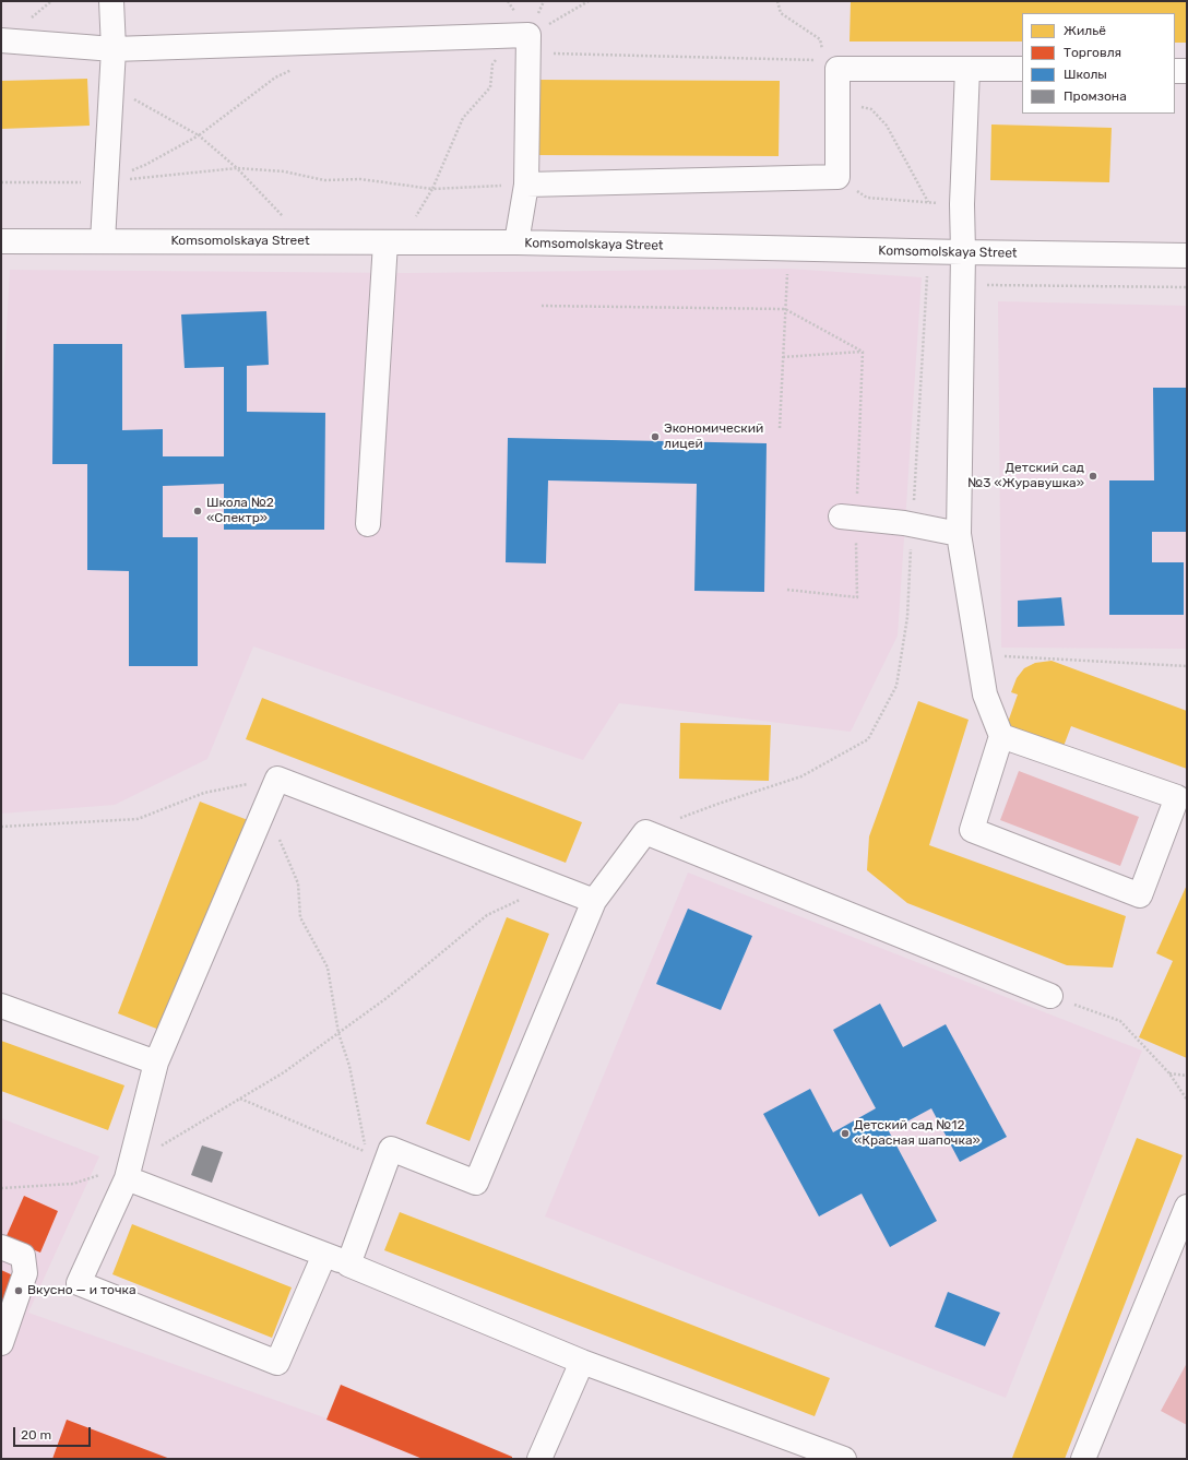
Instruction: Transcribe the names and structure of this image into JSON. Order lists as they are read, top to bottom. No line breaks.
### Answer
{"streets":{"street":["Komsomolskaya Street"]},"places":["Экономический лицей","Детский сад №3 «Журавушка»","Школа №2 «Спектр»","Детский сад №12 «Красная шапочка»","Вкусно — и точка"],"legend":["Жильё","Торговля","Школы","Промзона"],"scale_bar":"20 m"}
